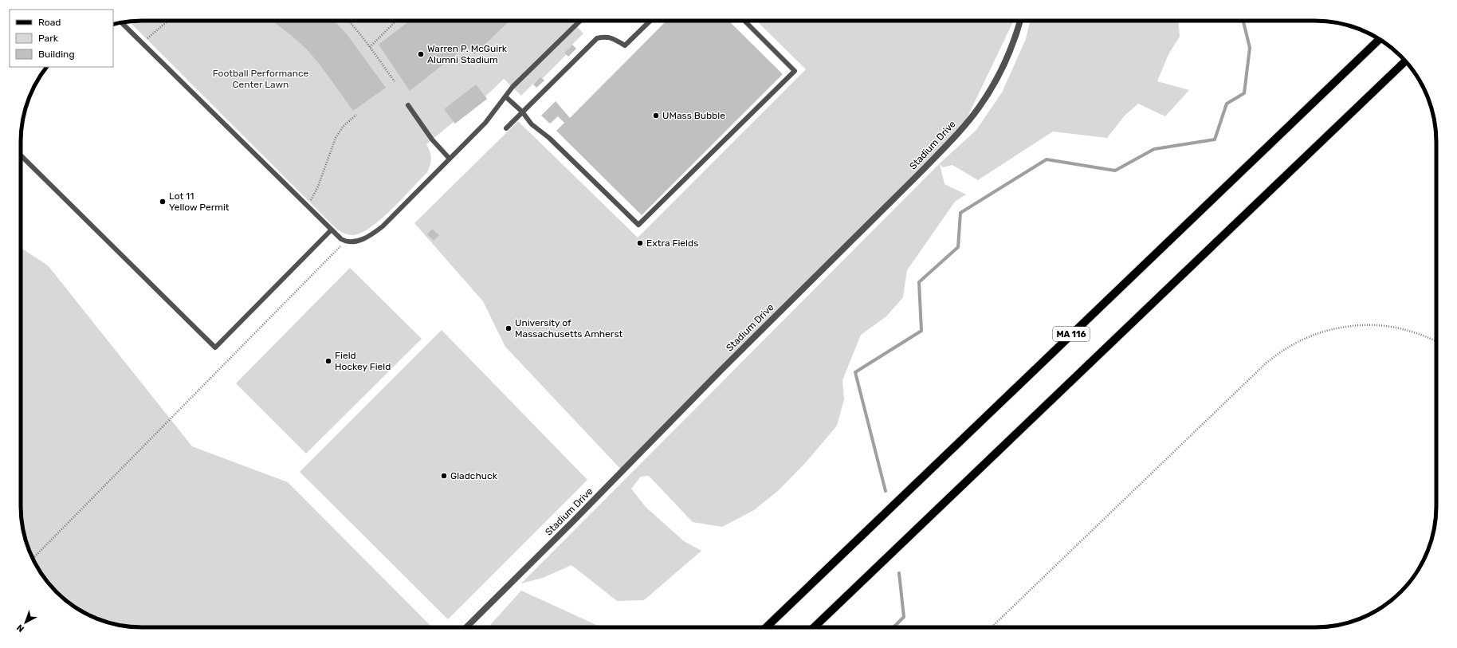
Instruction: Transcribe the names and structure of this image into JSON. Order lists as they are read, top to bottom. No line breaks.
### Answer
{"streets":{"main road":["MA 116"],"street":["Stadium Drive"]},"parks":["Football Performance Center Lawn"],"places":["Warren P. McGuirk Alumni Stadium","UMass Bubble","Lot 11 Yellow Permit","Extra Fields","University of Massachusetts Amherst","Field Hockey Field","Gladchuck"],"legend":["Road","Park","Building"],"north":"bottom left"}
